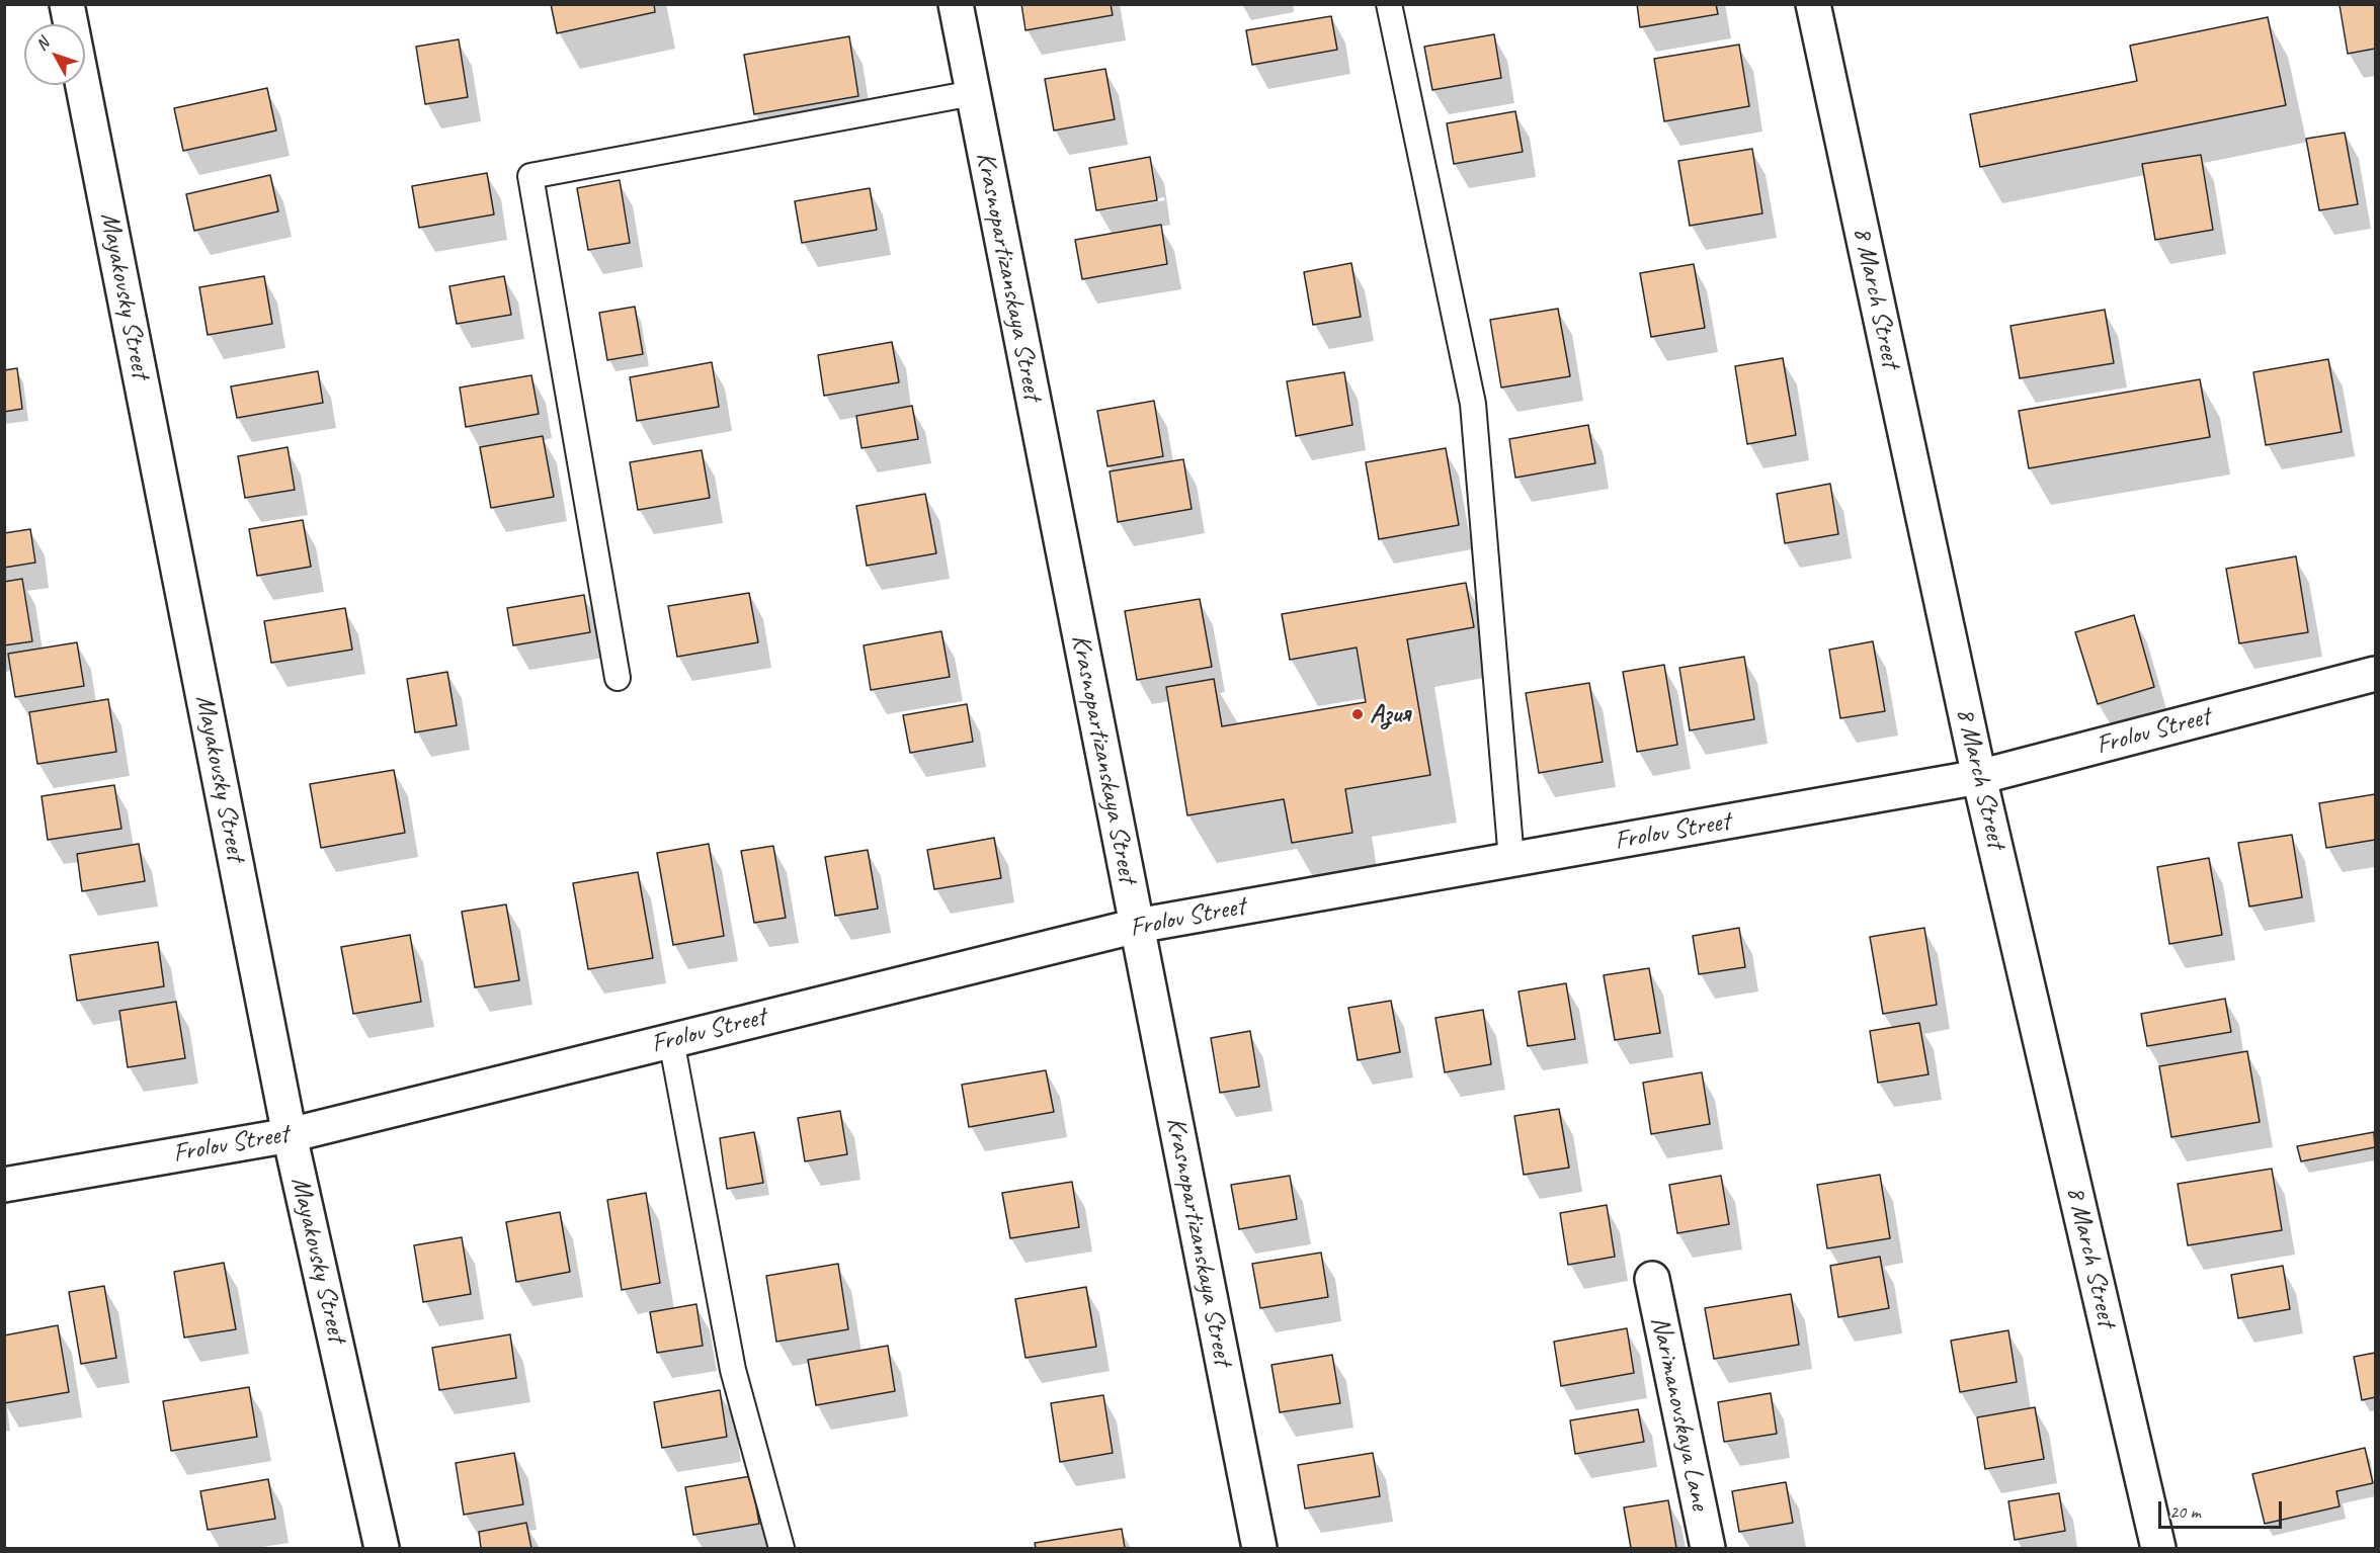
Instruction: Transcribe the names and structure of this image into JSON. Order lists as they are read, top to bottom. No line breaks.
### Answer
{"streets":{"street":["Krasnopartizanskaya Street","Mayakovsky Street","8 March Street","Frolov Street","Narimanovskaya Lane"]},"crossings":[["Krasnopartizanskaya Street","Frolov Street"],["Mayakovsky Street","Frolov Street"],["8 March Street","Frolov Street"]],"places":["Азия"],"scale_bar":"20 m","north":"top left"}
